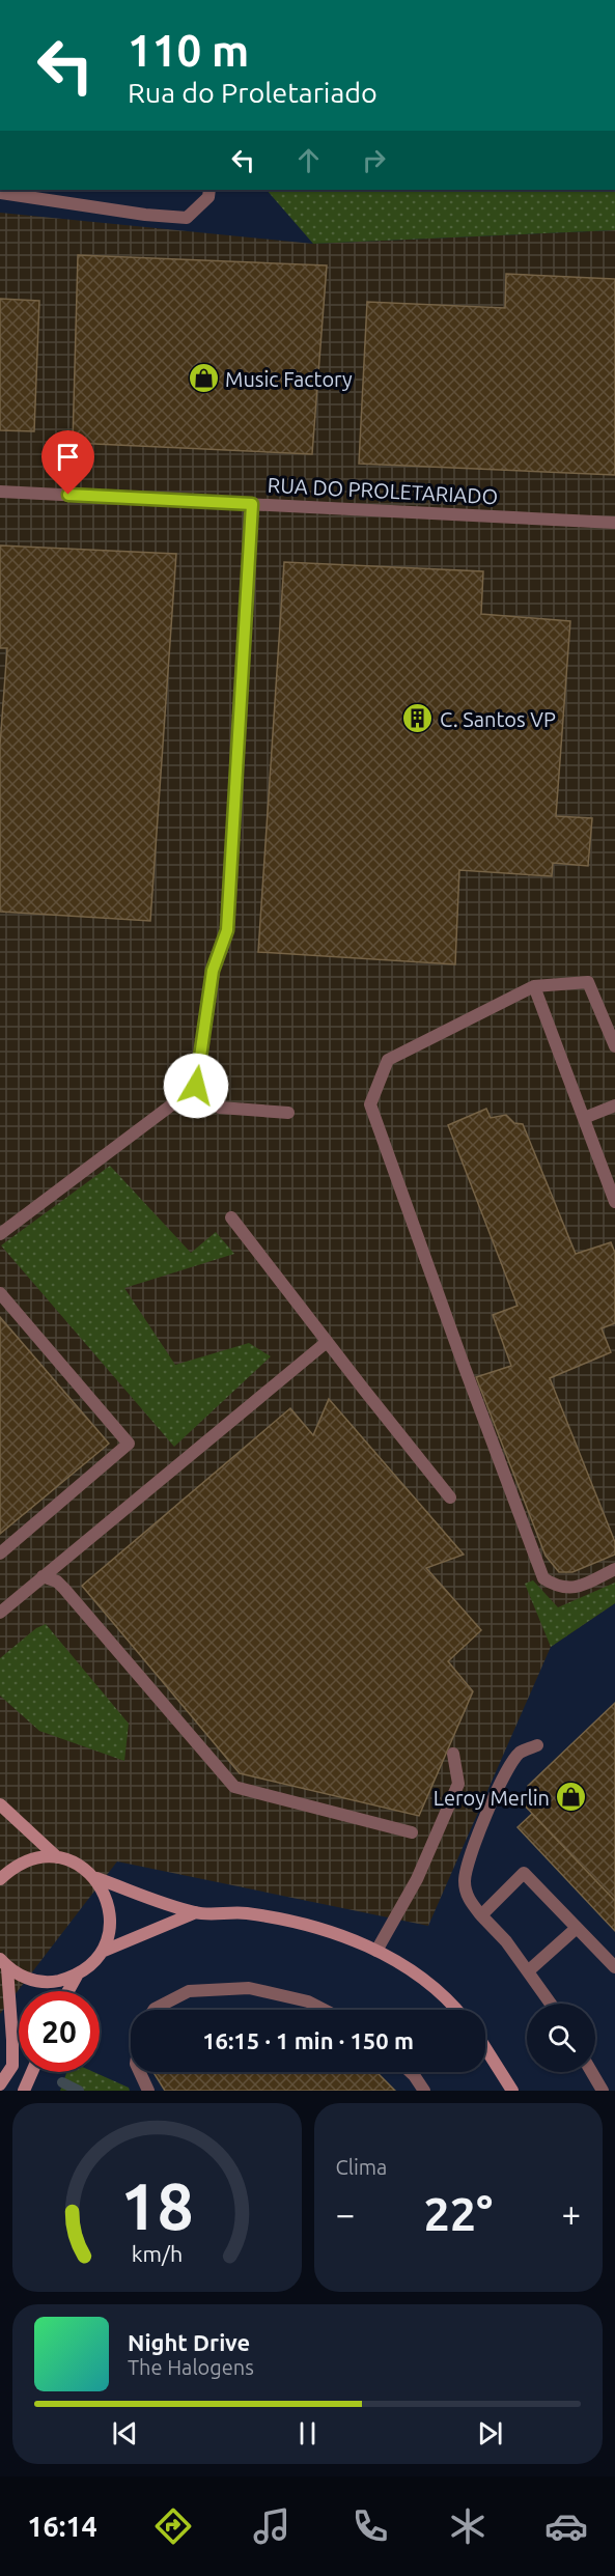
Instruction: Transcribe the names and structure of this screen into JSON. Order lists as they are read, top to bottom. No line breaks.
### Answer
{"streets":{"street":["RUA DO PROLETARIADO"]},"places":{"shop":["Music Factory","Leroy Merlin"],"building":["C. Santos VP"]},"page":{"turn":["110 m","Rua do Proletariado"],"limit":"20","trip":"16:15 · 1 min · 150 m","tile":"Clima","heat":["−","22°","+"],"song":["Night Drive","The Halogens"],"tabs":"16:14","gauge":["18","km/h"]}}
